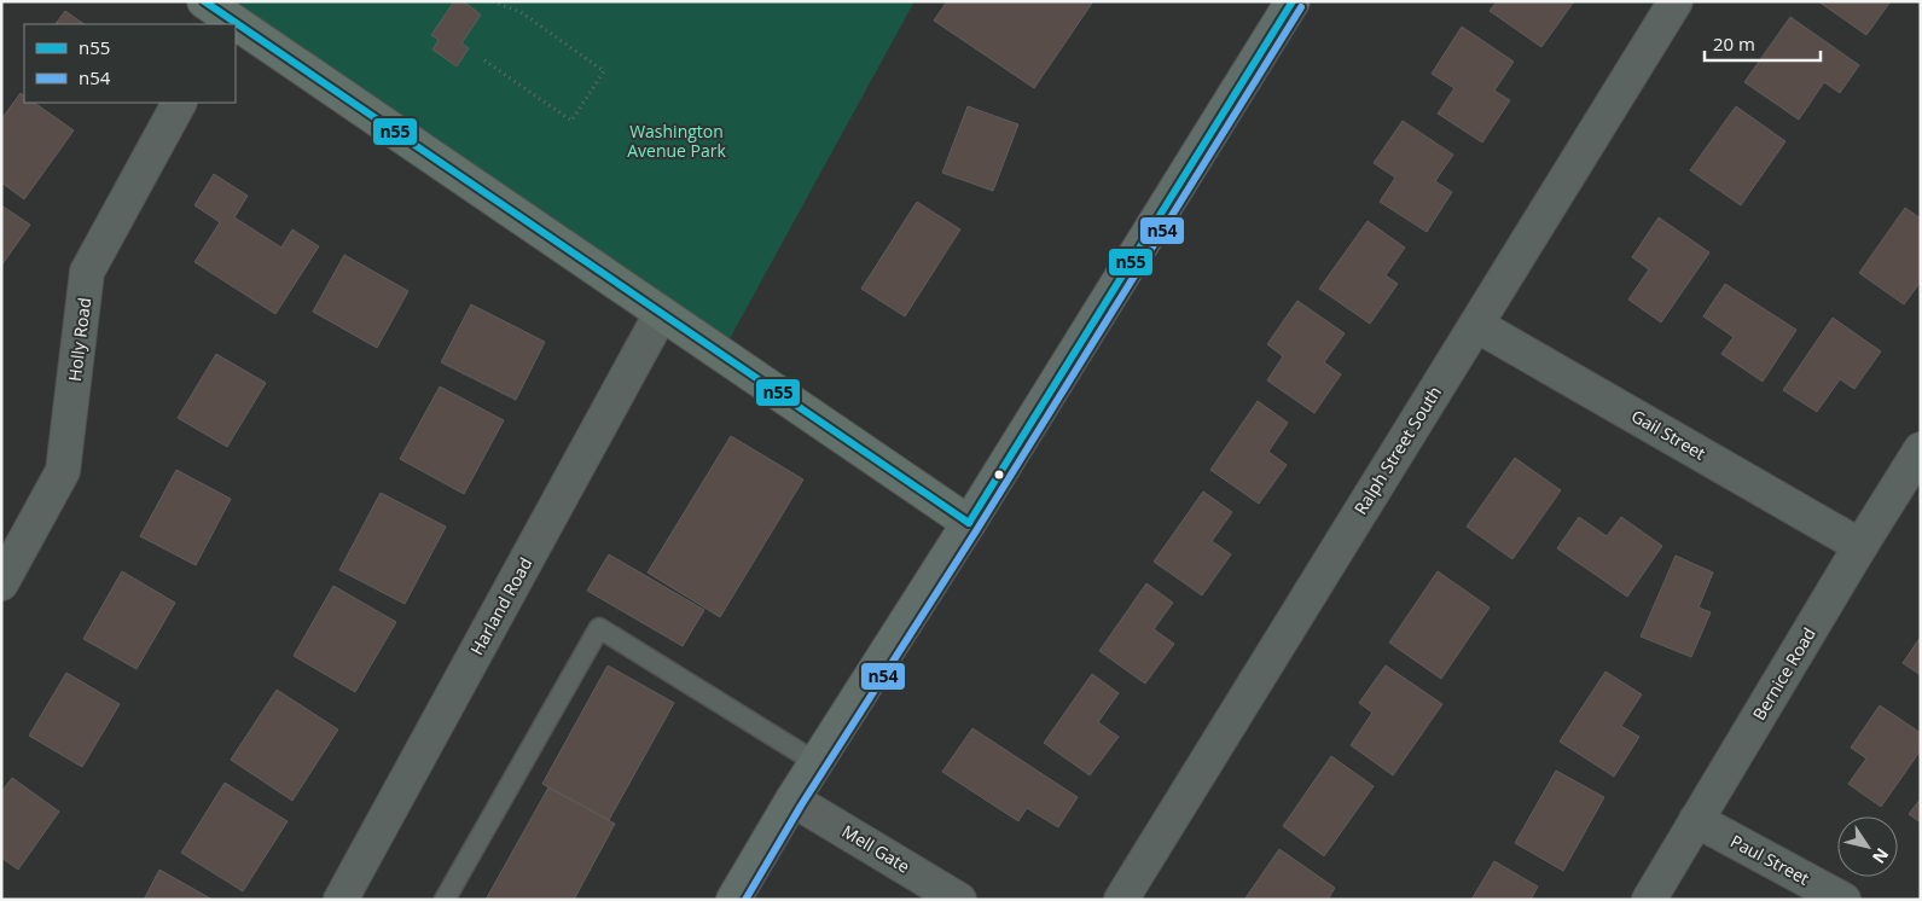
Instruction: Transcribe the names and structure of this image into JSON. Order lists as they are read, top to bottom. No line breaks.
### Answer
{"streets":{"street":["Holly Road","Gail Street","Ralph Street South","Harland Road","Bernice Road","Mell Gate","Paul Street"]},"crossings":[["Gail Street","Ralph Street South"],["Gail Street","Bernice Road"],["Bernice Road","Paul Street"]],"parks":["Washington Avenue Park"],"lines":["transit line n55","transit line n54"],"legend":["n55","n54"],"scale_bar":"20 m","north":"bottom right"}
